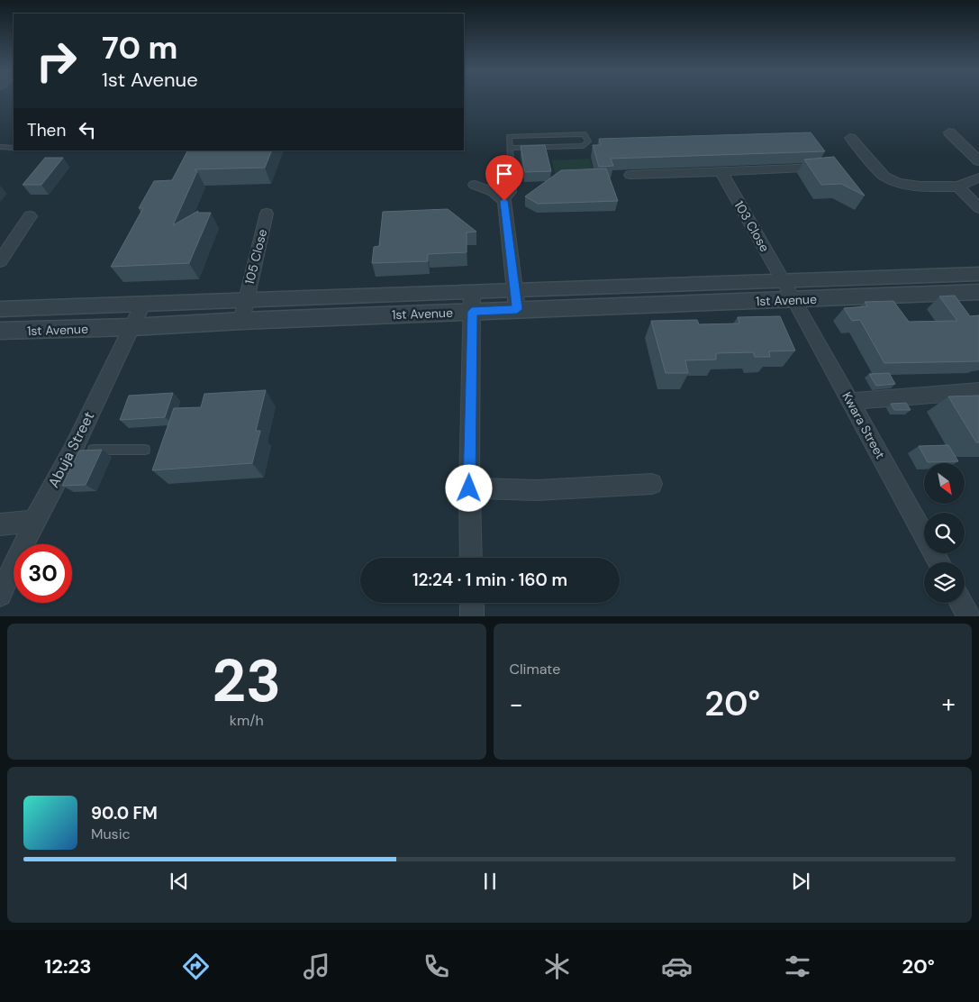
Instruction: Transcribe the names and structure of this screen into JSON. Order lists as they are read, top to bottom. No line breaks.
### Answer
{"streets":{"street":["103 Close","105 Close","1st Avenue","Kwara Street","Abuja Street"]},"crossings":[["103 Close","1st Avenue"],["103 Close","Kwara Street"],["105 Close","1st Avenue"],["1st Avenue","Kwara Street"],["1st Avenue","Abuja Street"]],"north":"bottom right","page":{"turn":["70 m","1st Avenue"],"then":"Then","limit":"30","trip":"12:24 · 1 min · 160 m","tile":[["23","km/h"],"Climate"],"heat":["−","20°","+"],"song":["90.0 FM","Music"],"tabs":["12:23","20°"]}}
